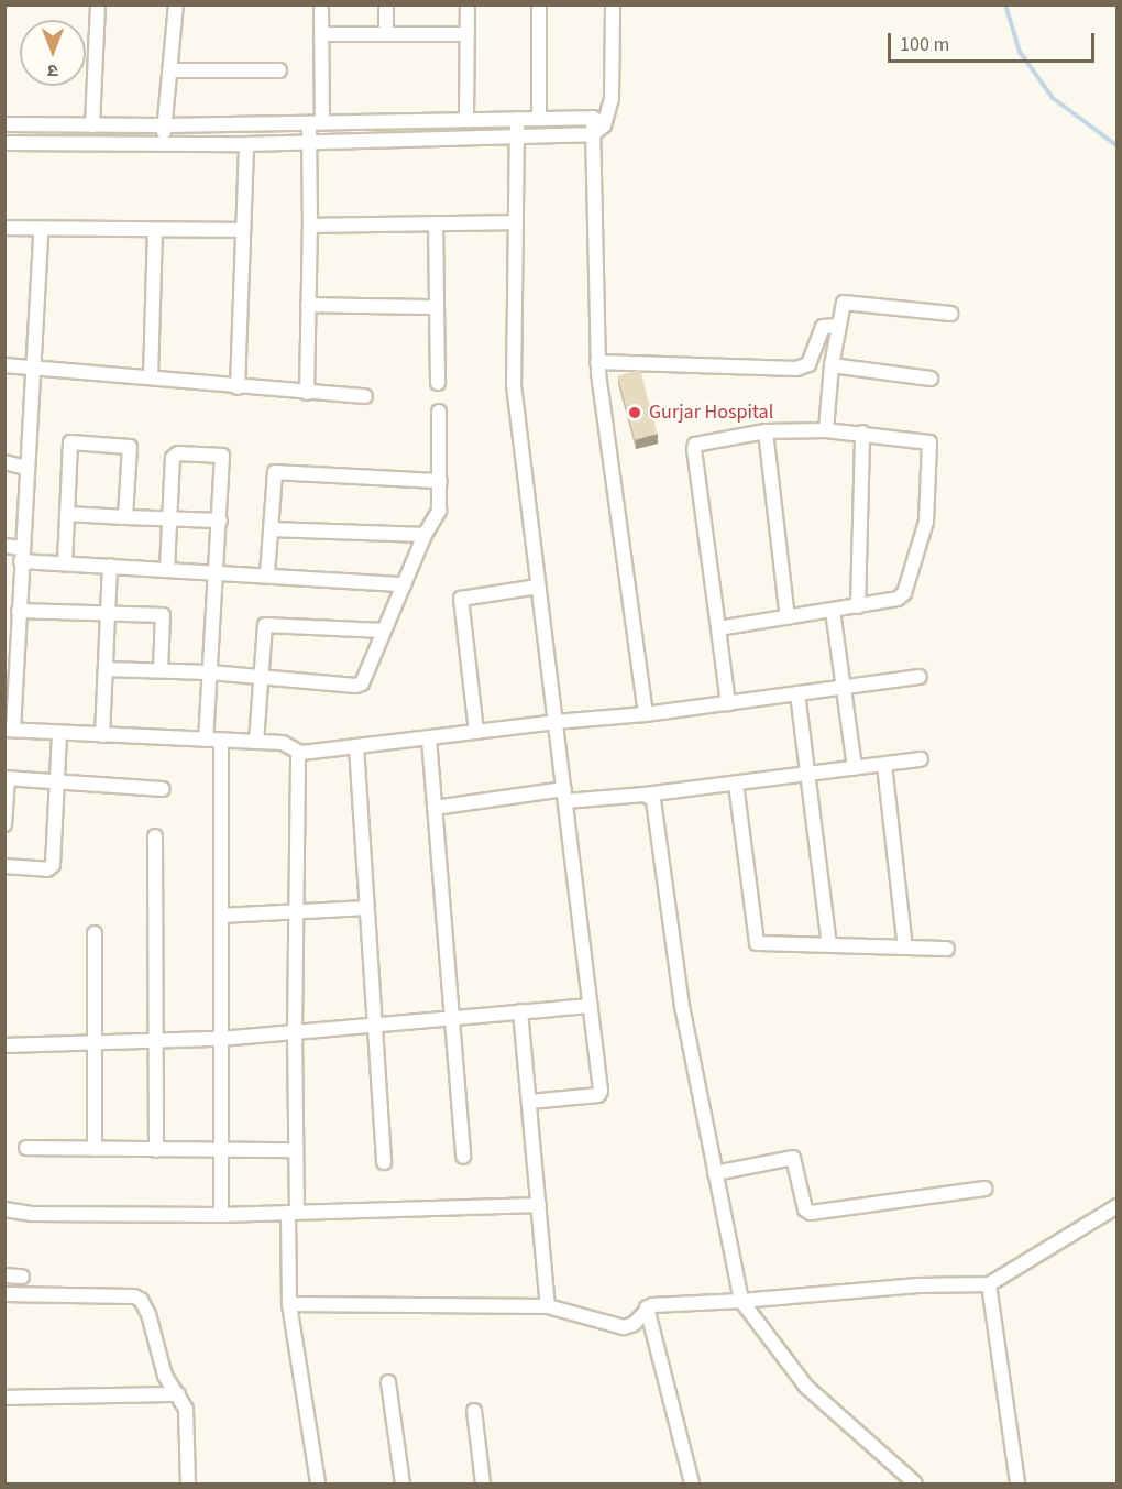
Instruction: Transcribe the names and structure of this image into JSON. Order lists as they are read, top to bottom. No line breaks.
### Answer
{"places":["Gurjar Hospital"],"scale_bar":"100 m","north":"bottom"}
